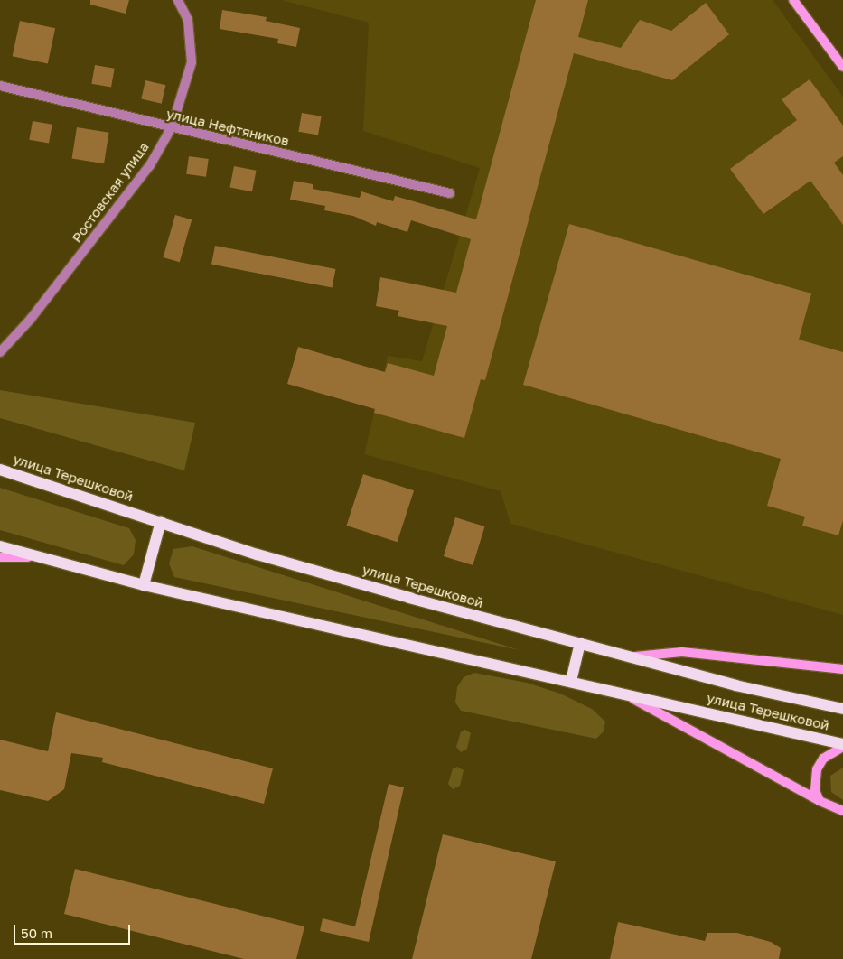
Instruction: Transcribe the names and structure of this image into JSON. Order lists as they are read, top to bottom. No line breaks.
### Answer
{"streets":{"main road":["улица Терешковой"],"street":["улица Нефтяников","Ростовская улица"]},"crossings":[["улица Нефтяников","Ростовская улица"]],"scale_bar":"50 m"}
